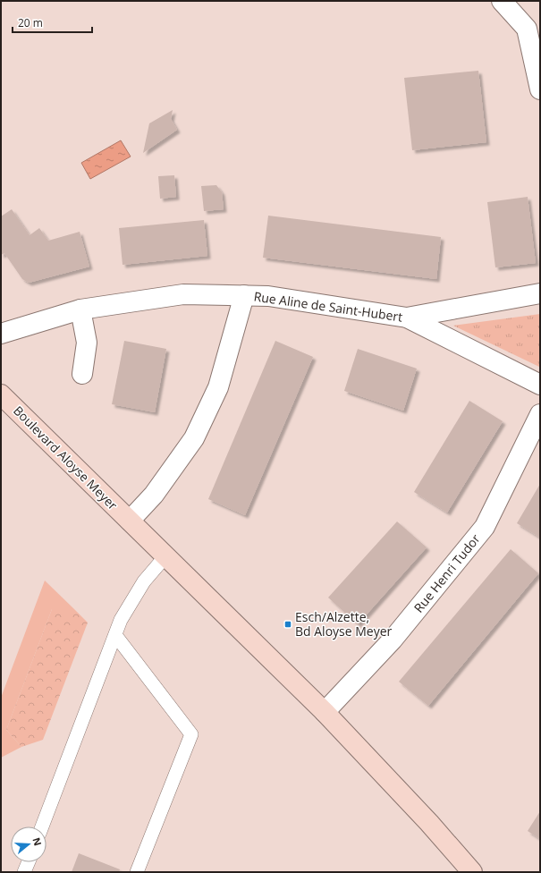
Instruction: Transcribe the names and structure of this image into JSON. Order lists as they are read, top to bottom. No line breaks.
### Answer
{"streets":{"main road":["Boulevard Aloyse Meyer"],"street":["Rue Aline de Saint-Hubert","Rue Henri Tudor"]},"crossings":[["Boulevard Aloyse Meyer","Rue Henri Tudor"]],"places":{"transit":["Esch/Alzette, Bd Aloyse Meyer"]},"scale_bar":"20 m","north":"right"}
